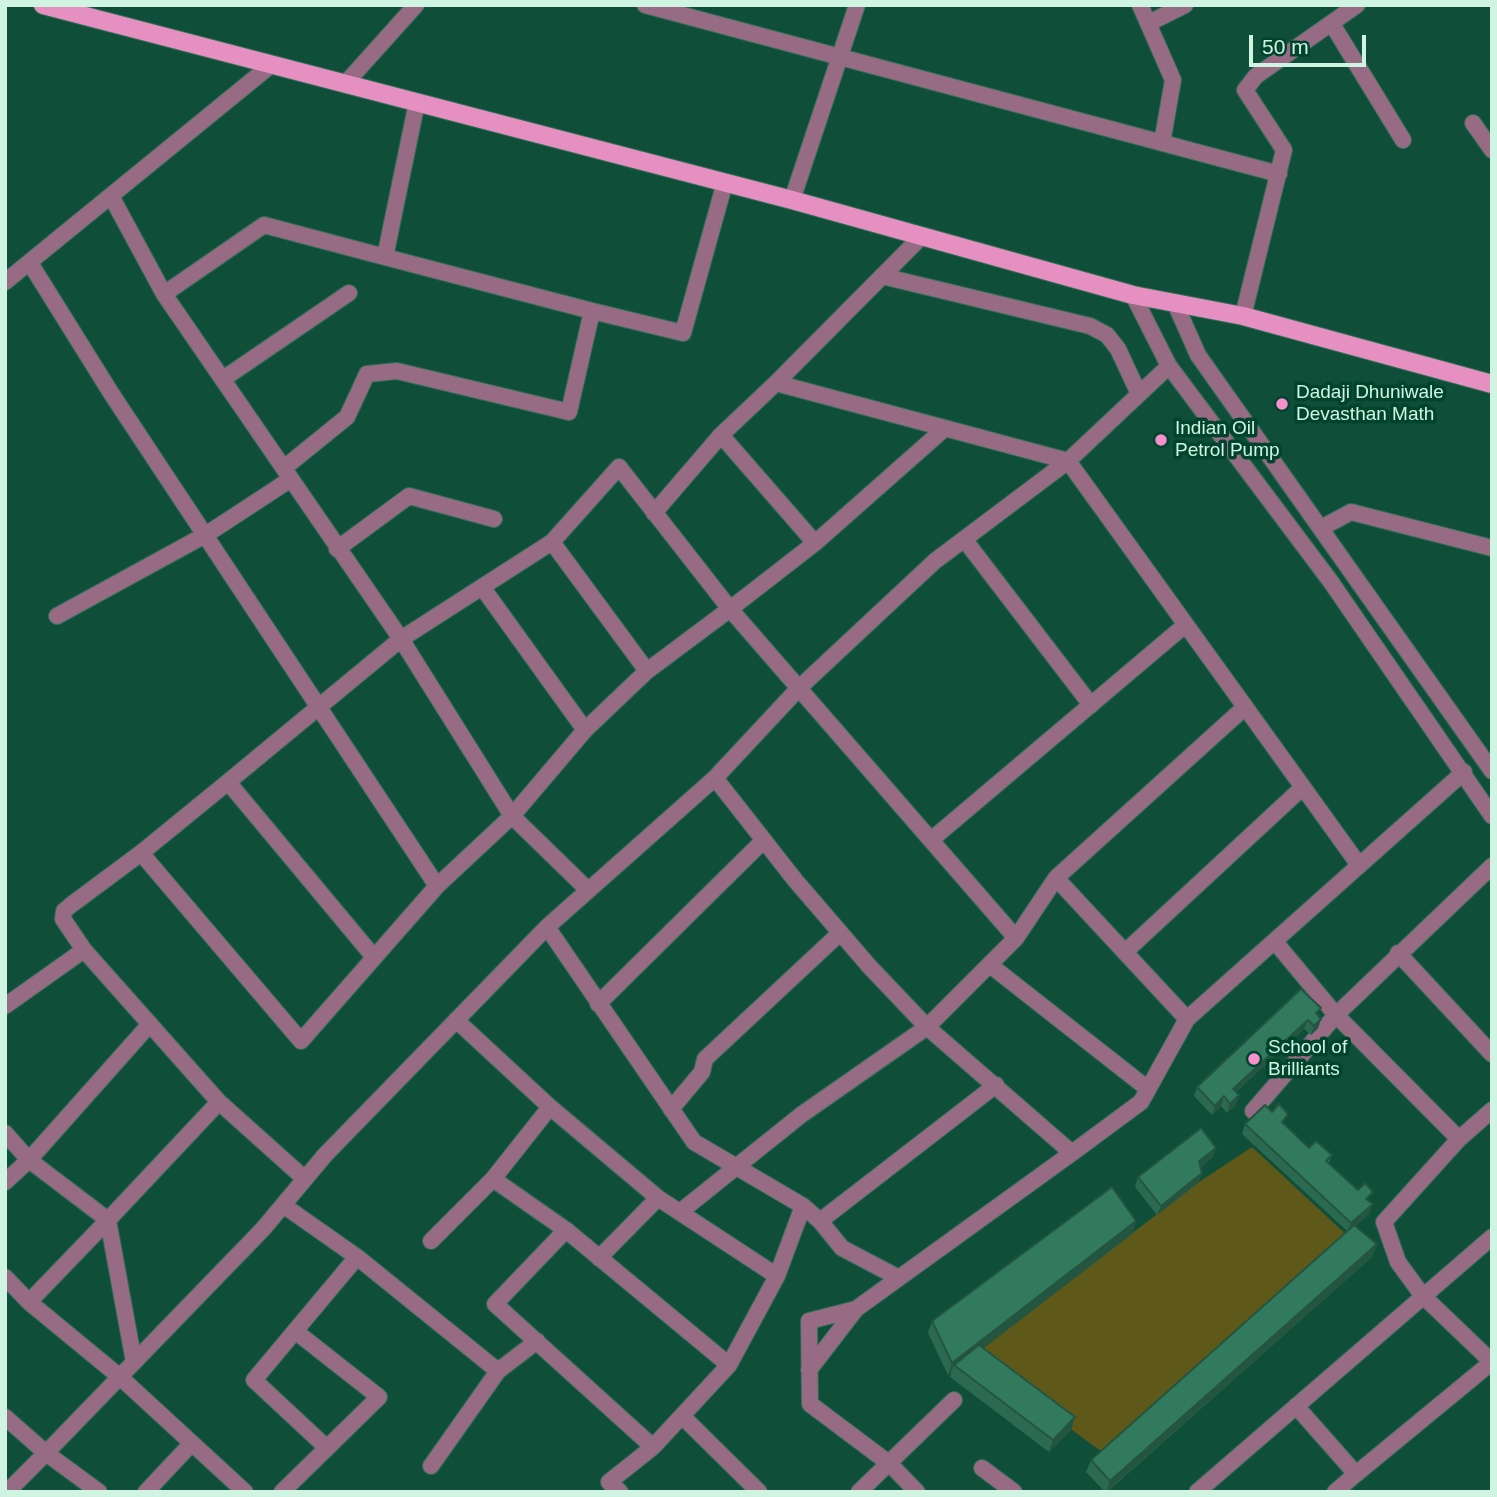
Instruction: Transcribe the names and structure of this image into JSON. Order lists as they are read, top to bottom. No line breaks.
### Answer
{"places":["Dadaji Dhuniwale Devasthan Math","Indian Oil Petrol Pump","School of Brilliants"],"scale_bar":"50 m"}
